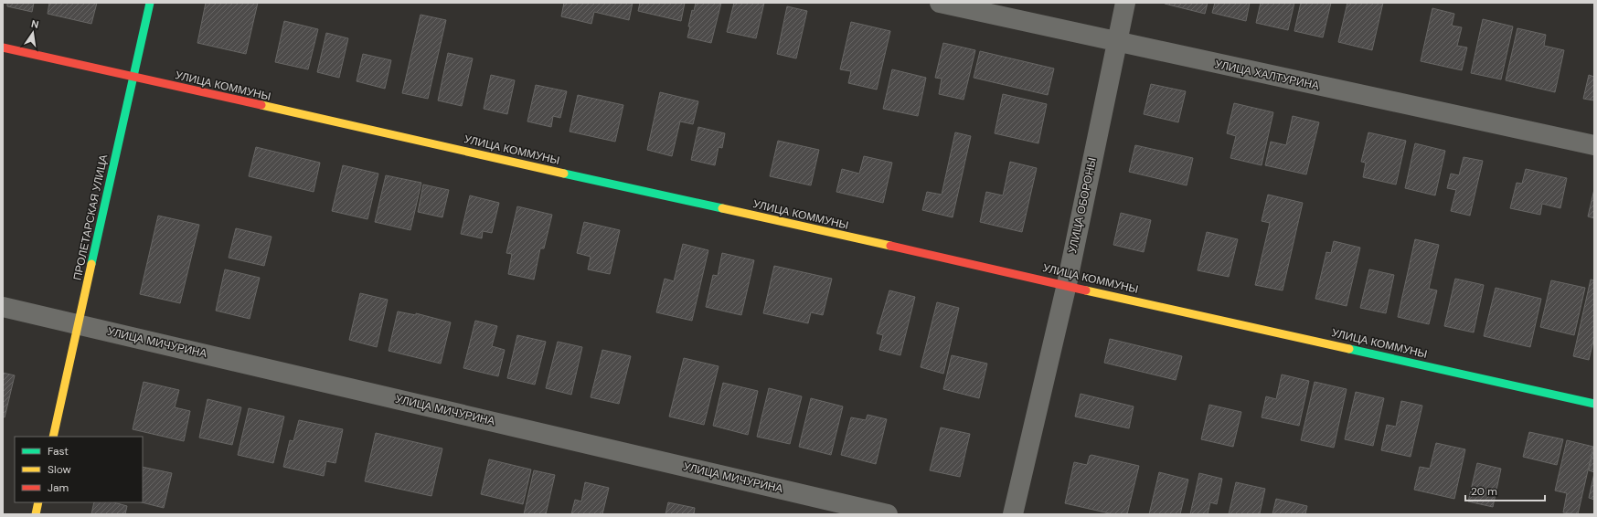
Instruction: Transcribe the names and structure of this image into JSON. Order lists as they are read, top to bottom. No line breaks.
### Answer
{"streets":{"street":["УЛИЦА ХАЛТУРИНА","УЛИЦА КОММУНЫ","УЛИЦА ОБОРОНЫ","ПРОЛЕТАРСКАЯ УЛИЦА","УЛИЦА МИЧУРИНА"]},"crossings":[["УЛИЦА ХАЛТУРИНА","УЛИЦА ОБОРОНЫ"],["УЛИЦА КОММУНЫ","УЛИЦА ОБОРОНЫ"],["УЛИЦА КОММУНЫ","ПРОЛЕТАРСКАЯ УЛИЦА"],["ПРОЛЕТАРСКАЯ УЛИЦА","УЛИЦА МИЧУРИНА"]],"legend":["Fast","Slow","Jam"],"scale_bar":"20 m","north":"top"}
